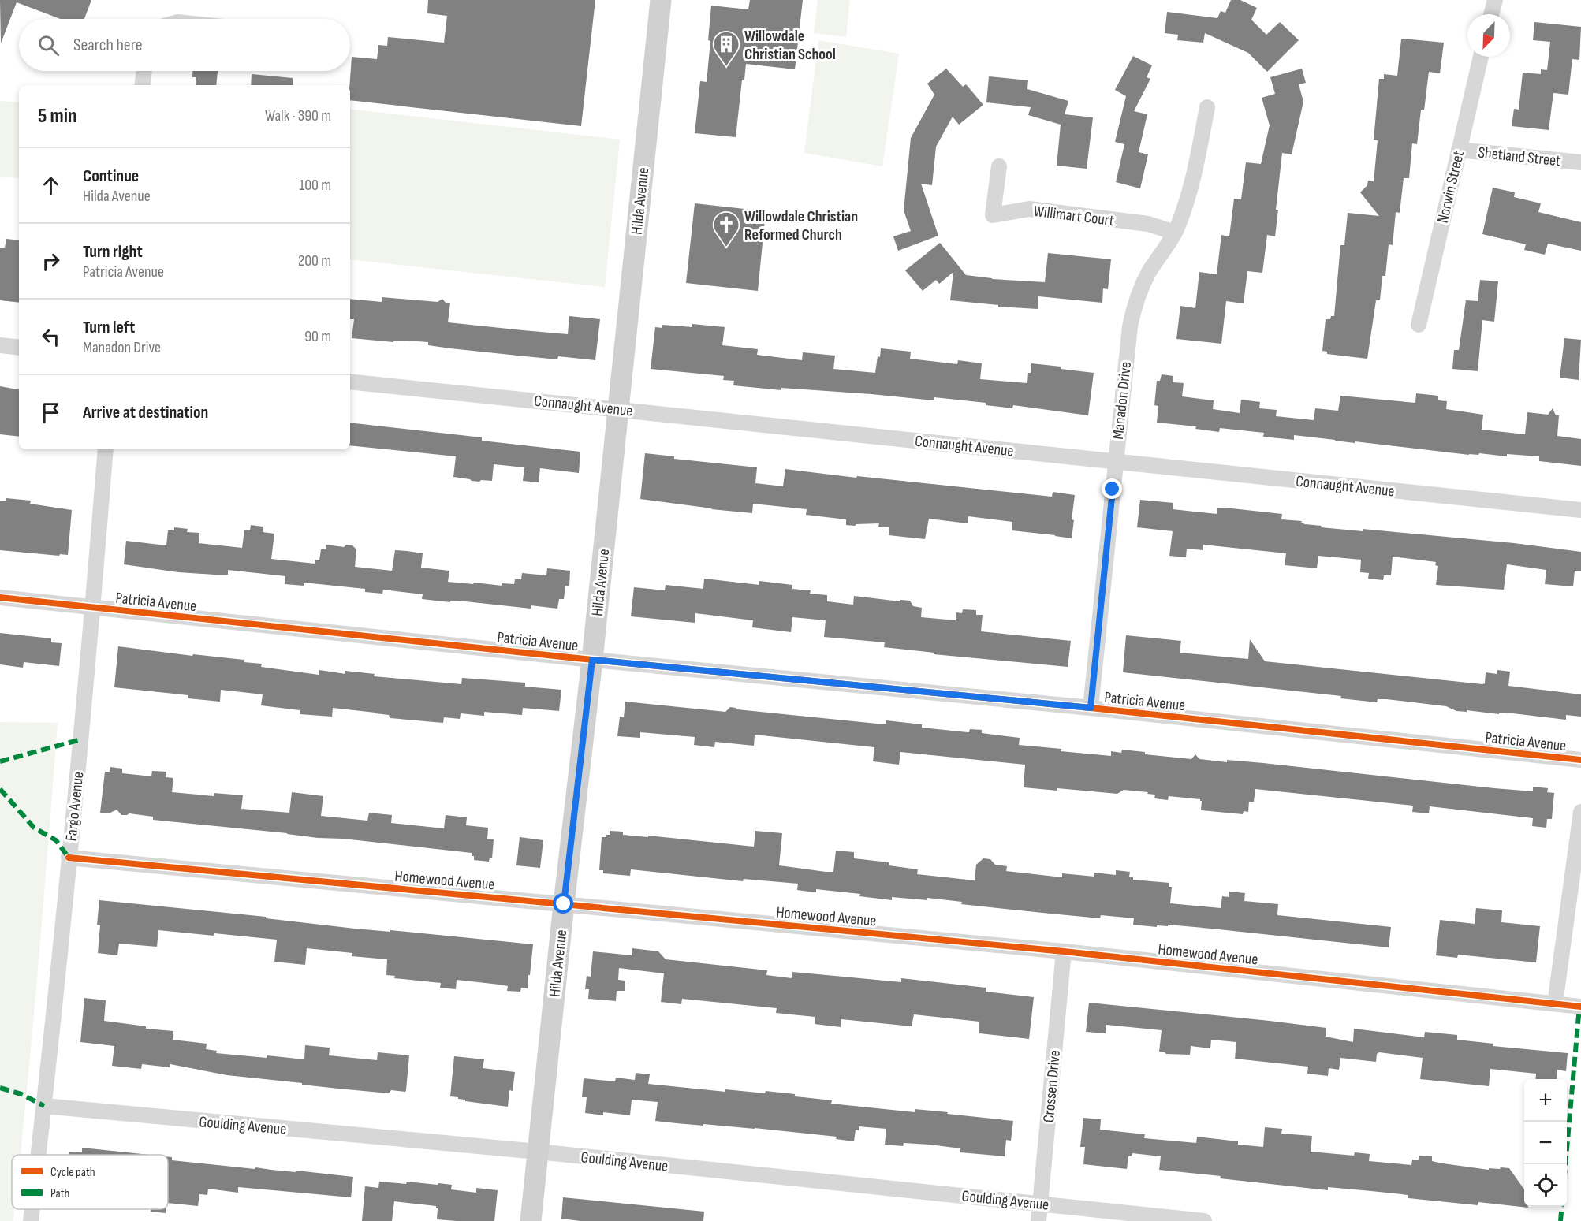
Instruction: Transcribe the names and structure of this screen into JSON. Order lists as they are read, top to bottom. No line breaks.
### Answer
{"streets":{"street":["Shetland Street","Norwin Street","Hilda Avenue","Willimart Court","Manadon Drive","Connaught Avenue","Patricia Avenue","Fargo Avenue","Homewood Avenue","Crossen Drive","Goulding Avenue"]},"crossings":[["Shetland Street","Norwin Street"],["Hilda Avenue","Connaught Avenue"],["Hilda Avenue","Patricia Avenue"],["Hilda Avenue","Homewood Avenue"],["Hilda Avenue","Goulding Avenue"],["Willimart Court","Manadon Drive"],["Manadon Drive","Connaught Avenue"],["Manadon Drive","Patricia Avenue"],["Patricia Avenue","Fargo Avenue"],["Fargo Avenue","Homewood Avenue"],["Fargo Avenue","Goulding Avenue"],["Homewood Avenue","Crossen Drive"],["Crossen Drive","Goulding Avenue"]],"places":{"building":["Willowdale Christian School"],"church":["Willowdale Christian Reformed Church"]},"legend":["Cycle path","Path"],"north":"bottom left","page":{"search":"Search here","heading":["5 min","Walk · 390 m"],"list":[["Continue","Hilda Avenue","100 m"],["Turn right","Patricia Avenue","200 m"],["Turn left","Manadon Drive","90 m"],"Arrive at destination"],"map_buttons":["+","−"]}}
